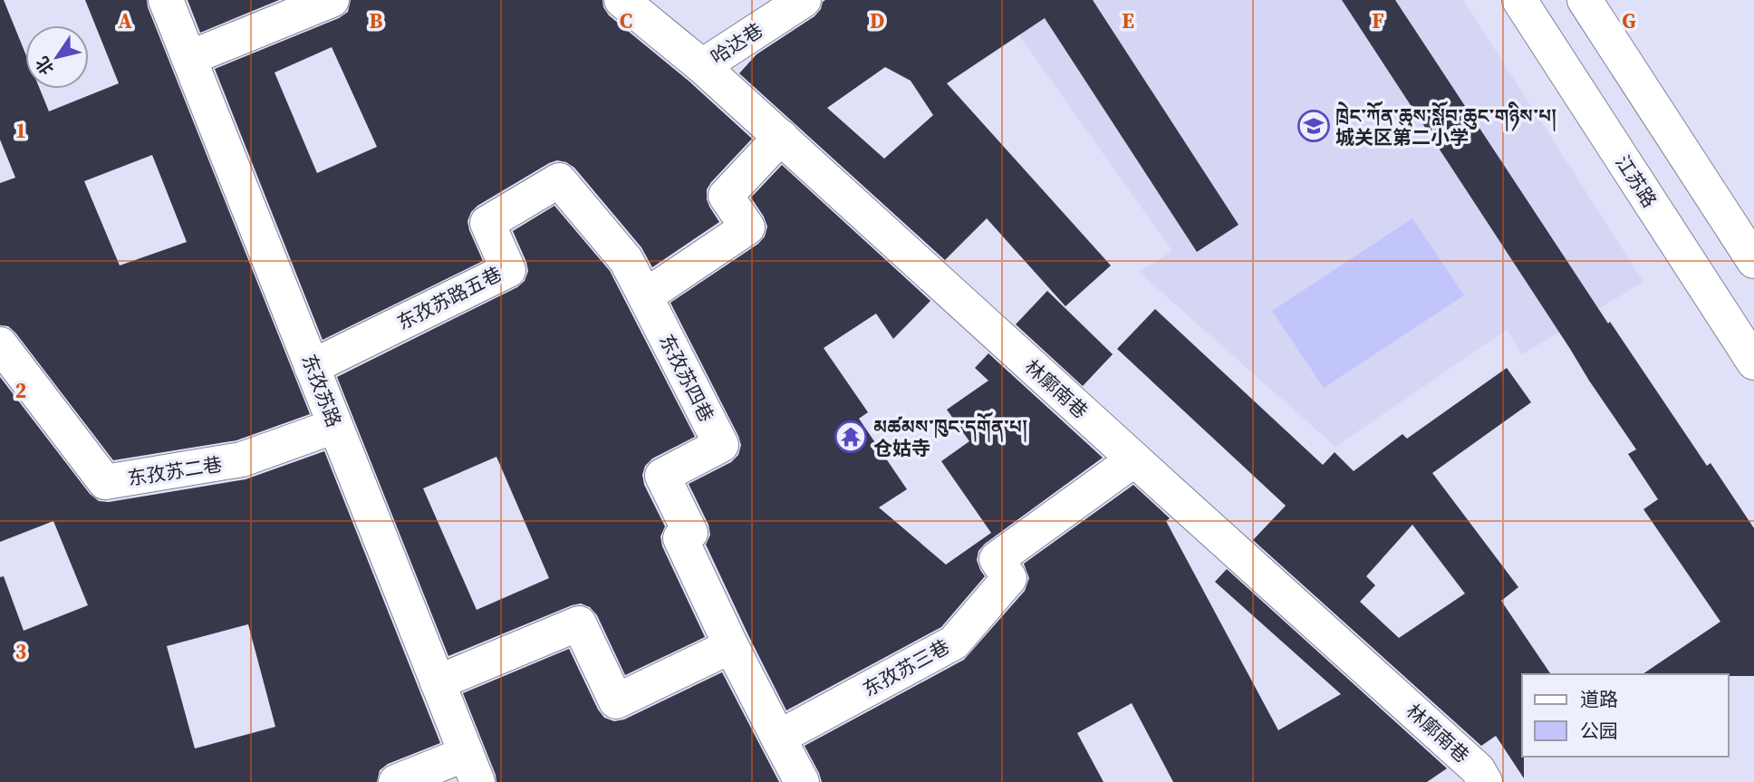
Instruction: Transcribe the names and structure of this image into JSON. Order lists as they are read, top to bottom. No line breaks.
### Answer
{"streets":{"main road":["哈达巷","江苏路","东孜苏路五巷","东孜苏四巷","林廓南巷","东孜苏路","东孜苏二巷","东孜苏三巷"]},"crossings":[["哈达巷","林廓南巷"],["东孜苏路五巷","东孜苏四巷"],["东孜苏路五巷","东孜苏路"],["东孜苏四巷","东孜苏三巷"],["林廓南巷","东孜苏三巷"],["东孜苏路","东孜苏二巷"]],"places":{"school or university":["ཁྲེང་ཀོན་ཆུས་སློབ་ཆུང་གཉིས་པ། 城关区第二小学"],"temple":["མཚམས་ཁུང་དགོན་པ། 仓姑寺"]},"legend":["道路","公园"],"north":"bottom left","grid":{"columns":["A","B","C","D","E","F","G"],"rows":["1","2","3"]}}
